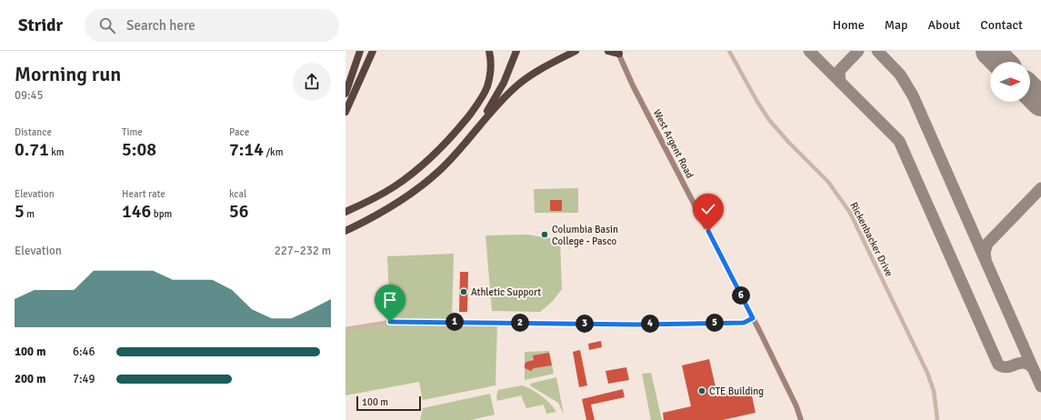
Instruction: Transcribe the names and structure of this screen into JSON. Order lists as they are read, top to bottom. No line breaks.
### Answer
{"streets":{"main road":["West Argent Road"],"street":["Rickenbacker Drive"]},"places":["Columbia Basin College - Pasco","Athletic Support","CTE Building"],"scale_bar":"100 m","north":"right","page":{"header":"Stridr","search":"Search here","nav":["Home","Map","About","Contact"],"heading":["Morning run","09:45"],"stats":[["Distance","0.71 km"],["Time","5:08"],["Pace","7:14 /km"],["Elevation","5 m"],["Heart rate","146 bpm"],["kcal","56"]],"chart":["Elevation","227–232 m"],"pins":["6","1","2","5","3","4"],"list":[{"name":"100 m","note":"6:46"},{"name":"200 m","note":"7:49"}],"scale":"100 m"}}
